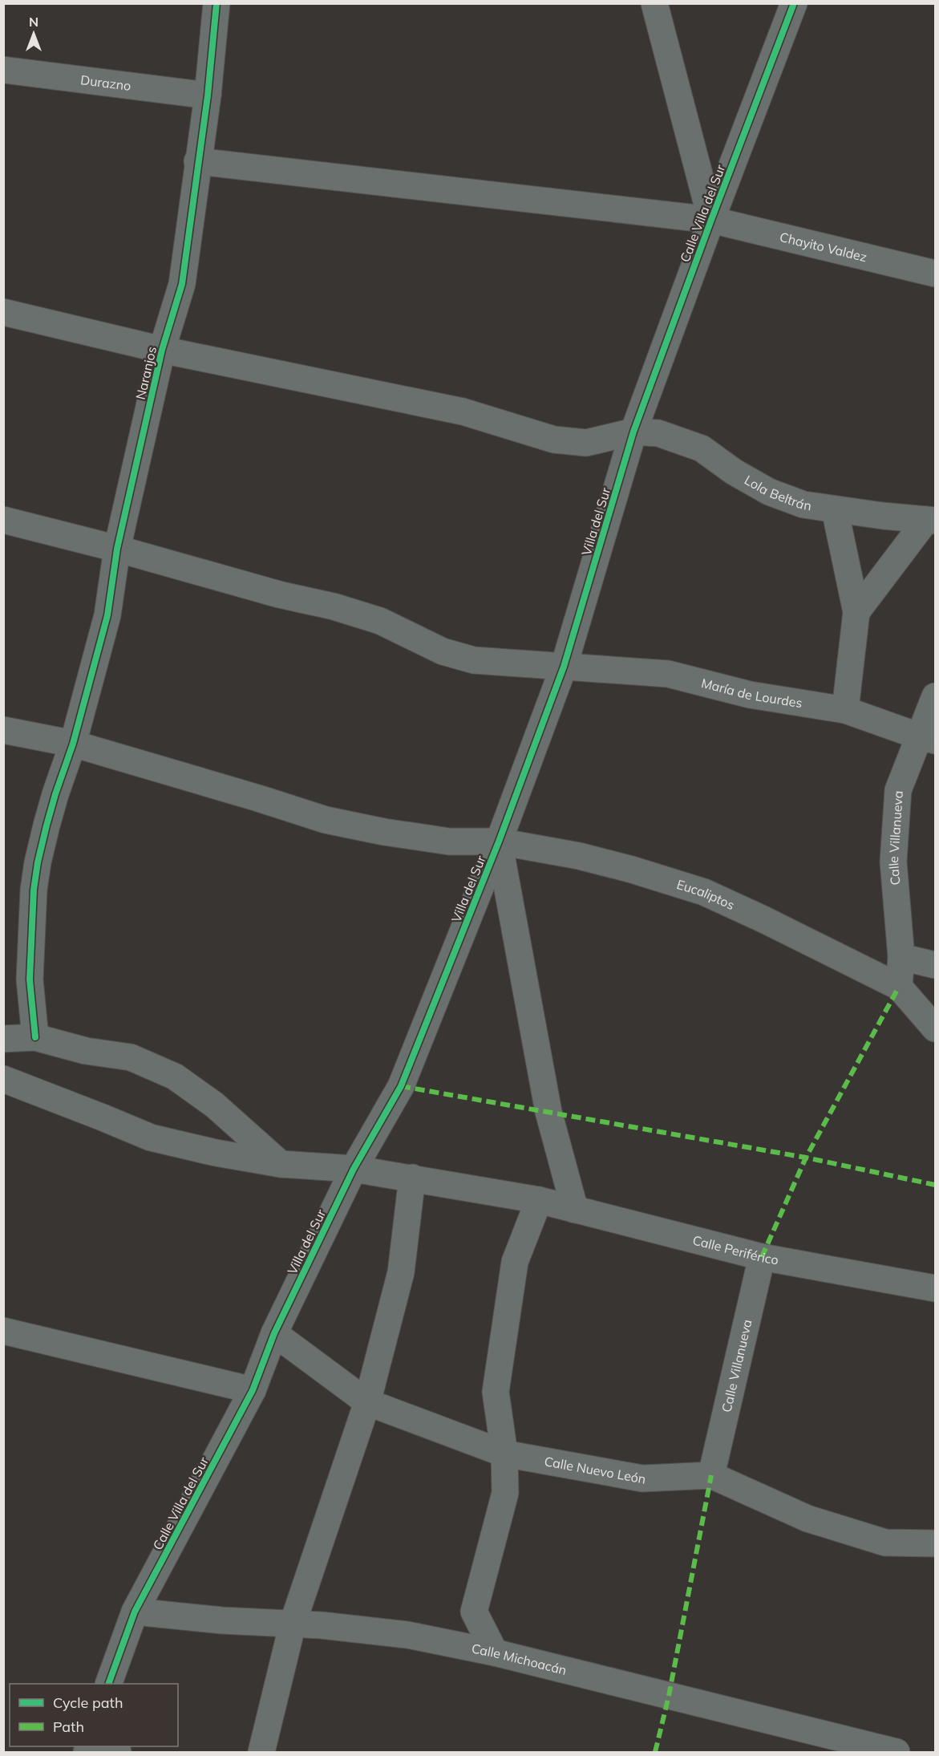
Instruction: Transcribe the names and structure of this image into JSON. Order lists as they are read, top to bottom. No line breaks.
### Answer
{"streets":{"street":["Durazno","Calle Villa del Sur","Chayito Valdez","Naranjos","Lola Beltrán","Villa del Sur","María de Lourdes","Calle Villanueva","Eucaliptos","Calle Periférico","Calle Nuevo León","Calle Michoacán"]},"crossings":[["Durazno","Naranjos"],["Calle Villa del Sur","Chayito Valdez"],["Calle Villa del Sur","Lola Beltrán"],["Calle Villa del Sur","Villa del Sur"],["Calle Villa del Sur","Calle Nuevo León"],["Calle Villa del Sur","Calle Michoacán"],["Chayito Valdez","Naranjos"],["Naranjos","Lola Beltrán"],["Naranjos","María de Lourdes"],["Naranjos","Eucaliptos"],["Lola Beltrán","Villa del Sur"],["Villa del Sur","María de Lourdes"],["Villa del Sur","Eucaliptos"],["Villa del Sur","Calle Periférico"],["Villa del Sur","Calle Nuevo León"],["María de Lourdes","Calle Villanueva"],["Calle Villanueva","Eucaliptos"],["Calle Villanueva","Calle Periférico"],["Calle Villanueva","Calle Nuevo León"]],"legend":["Cycle path","Path"],"north":"top"}
